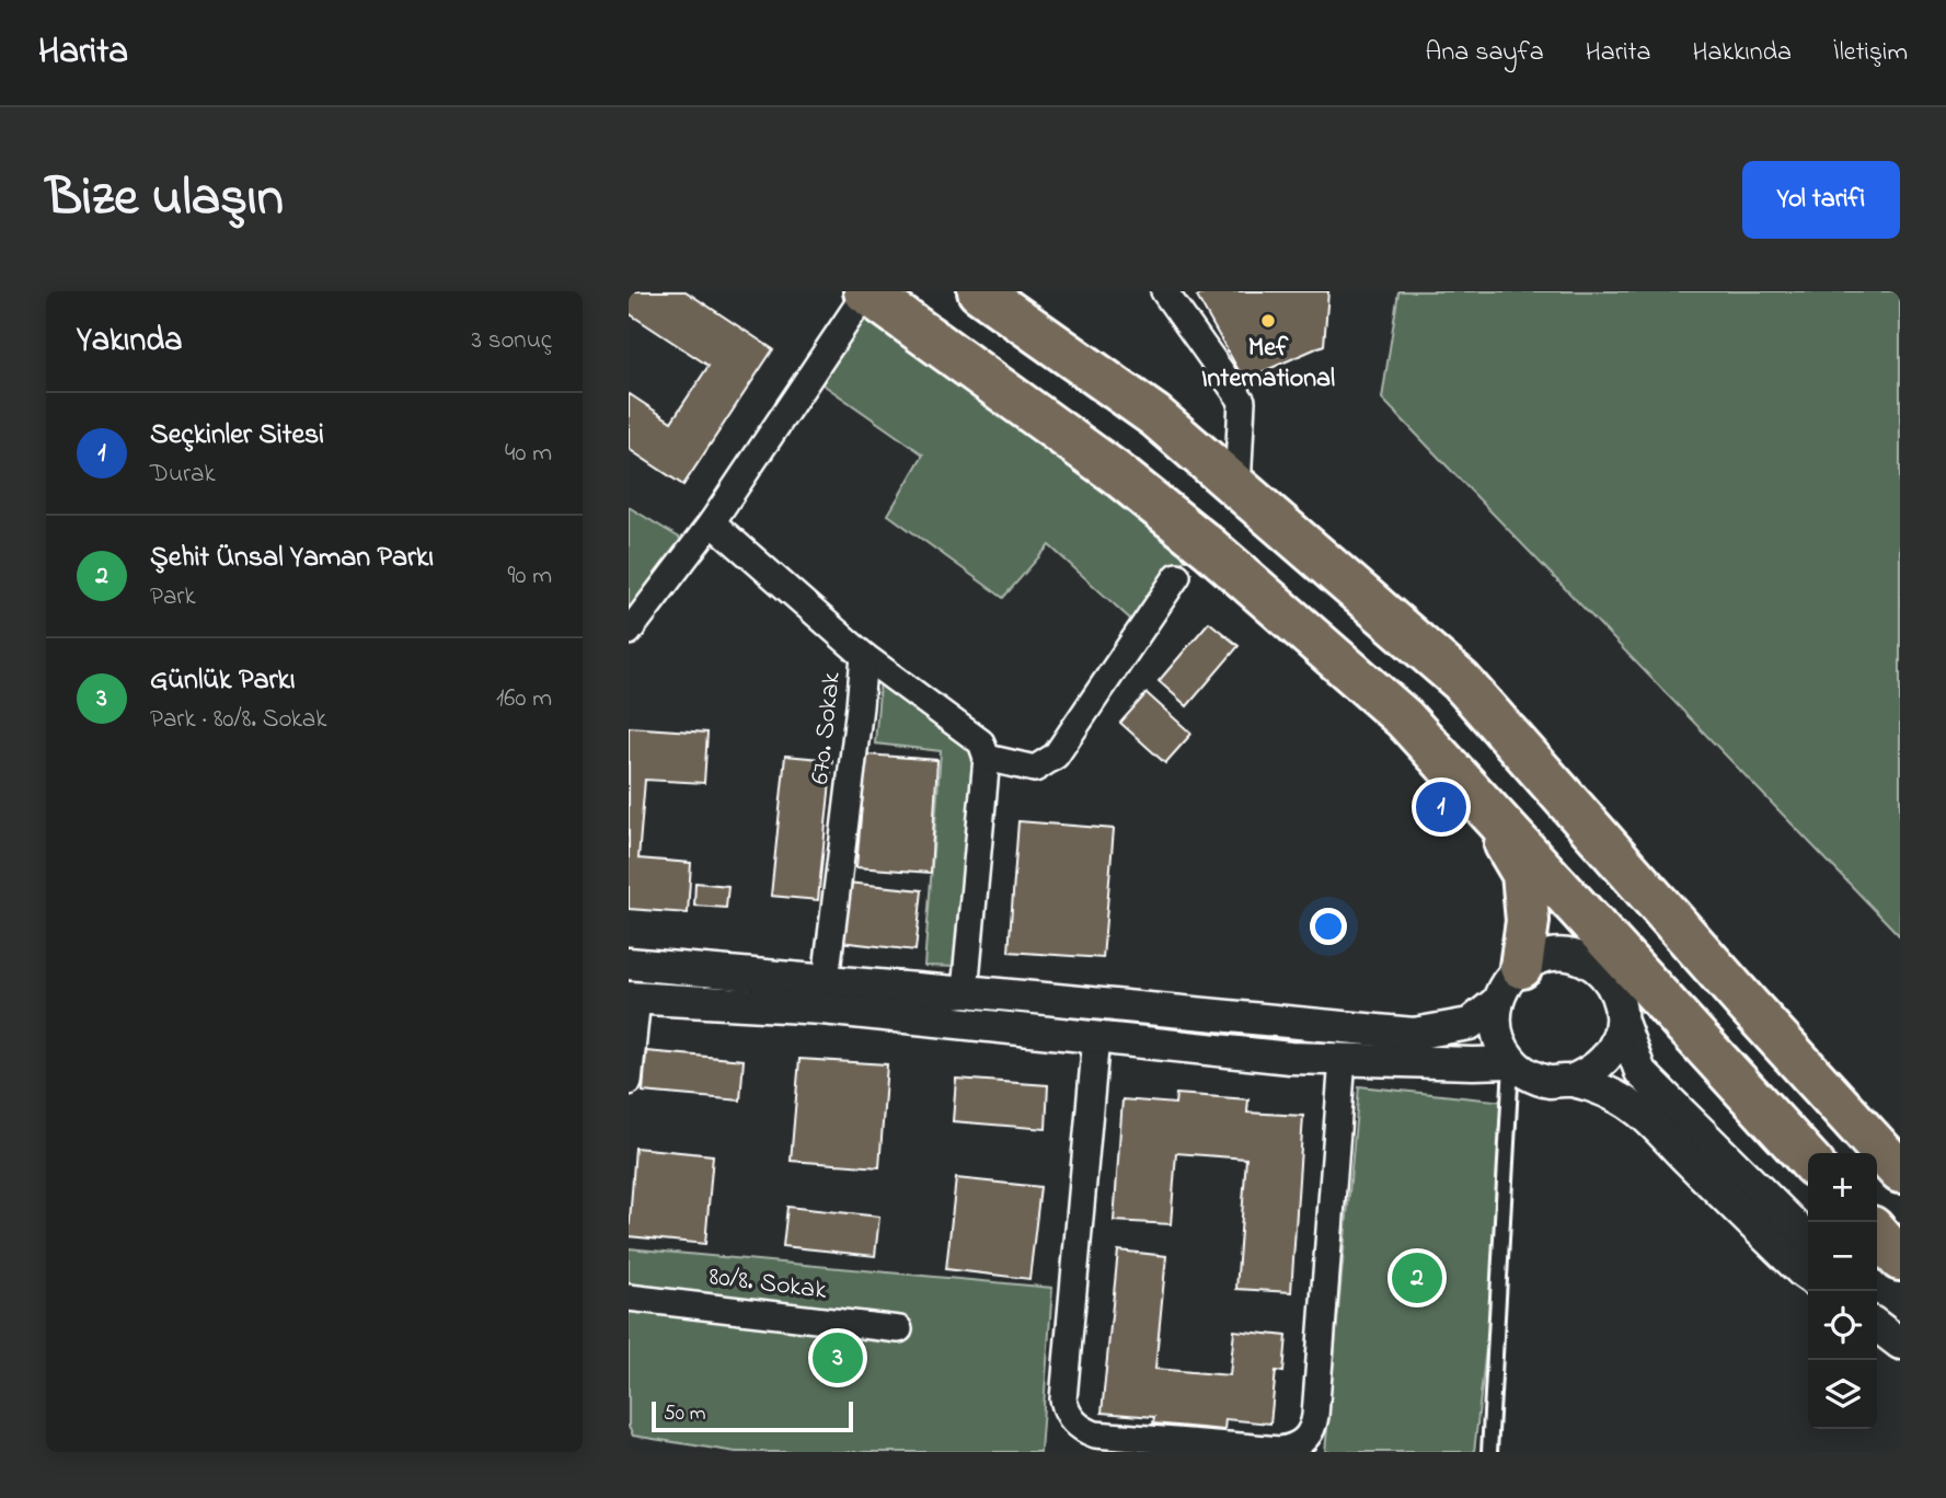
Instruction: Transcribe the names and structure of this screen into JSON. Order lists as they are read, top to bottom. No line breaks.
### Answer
{"streets":{"street":["670. Sokak","80/8. Sokak"]},"places":["Mef International"],"scale_bar":"50 m","page":{"header":"Harita","nav":["Ana sayfa","Harita","Hakkında","İletişim"],"title":"Bize ulaşın","buttons":"Yol tarifi","heading":["Yakında","3 sonuç"],"list":[{"mark":"1","name":"Seçkinler Sitesi","note":"Durak","value":"40 m"},{"mark":"2","name":"Şehit Ünsal Yaman Parkı","note":"Park","value":"90 m"},{"mark":"3","name":"Günlük Parkı","note":"Park · 80/8. Sokak","value":"160 m"}],"pins":["1","2","3"],"map_buttons":["+","−"],"scale":"50 m"}}
